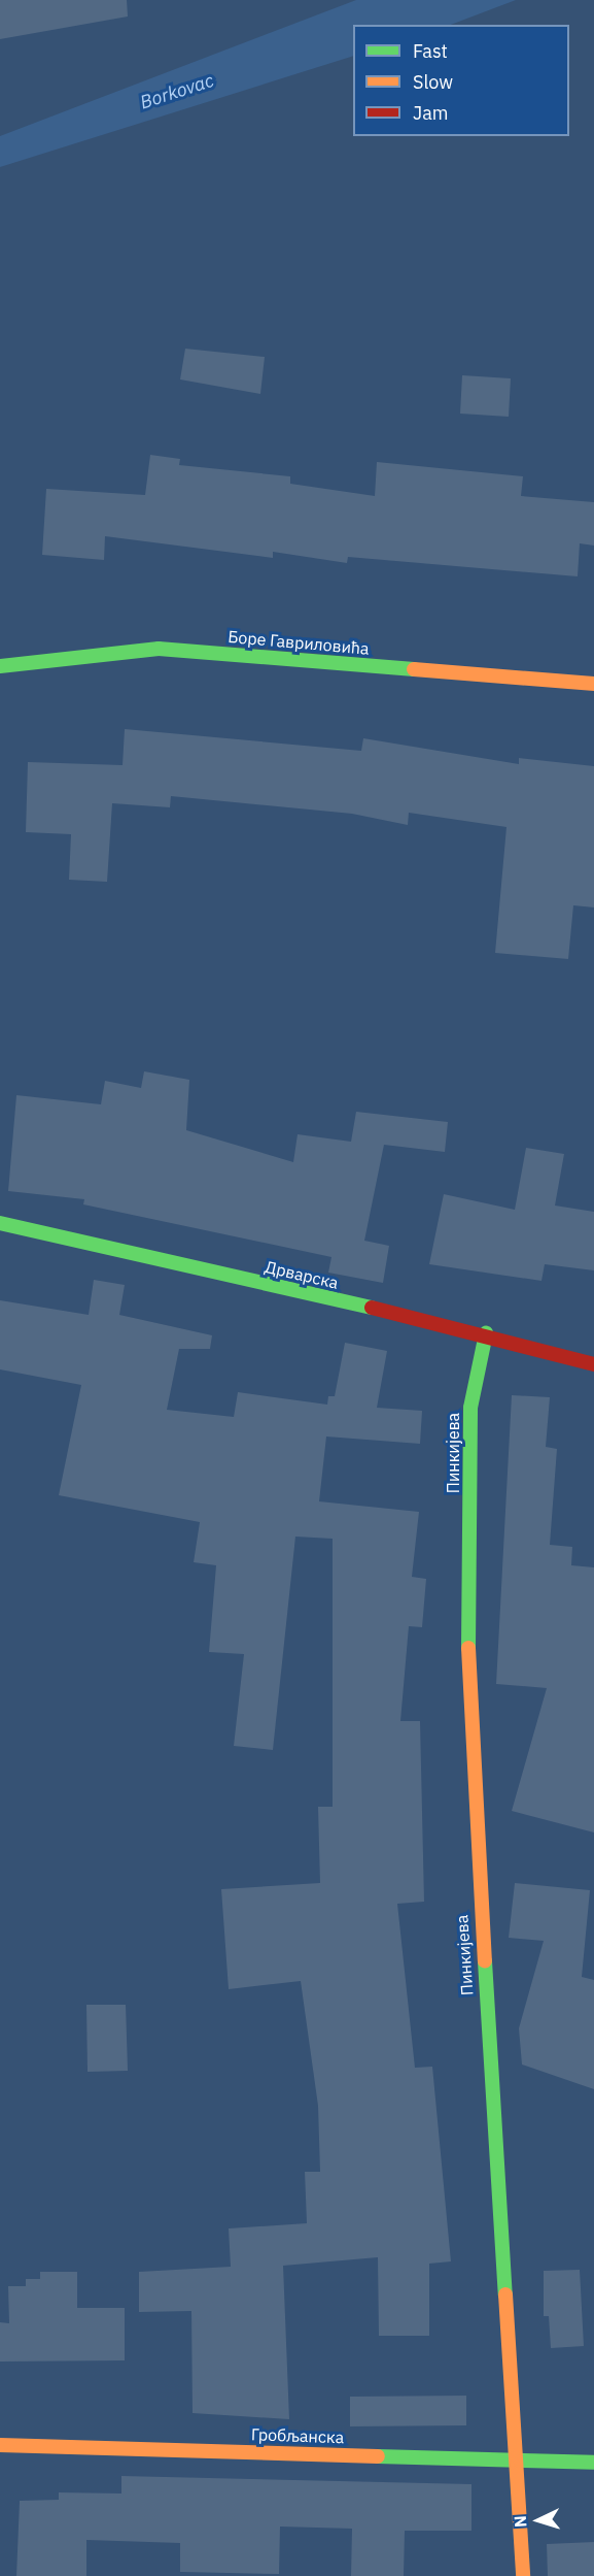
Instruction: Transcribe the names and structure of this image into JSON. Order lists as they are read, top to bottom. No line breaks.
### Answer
{"streets":{"street":["Боре Гавриловића","Дрварска","Пинкијева","Гробљанска"]},"crossings":[["Дрварска","Пинкијева"],["Пинкијева","Гробљанска"]],"water":["Borkovac"],"legend":["Fast","Slow","Jam"],"north":"left"}
